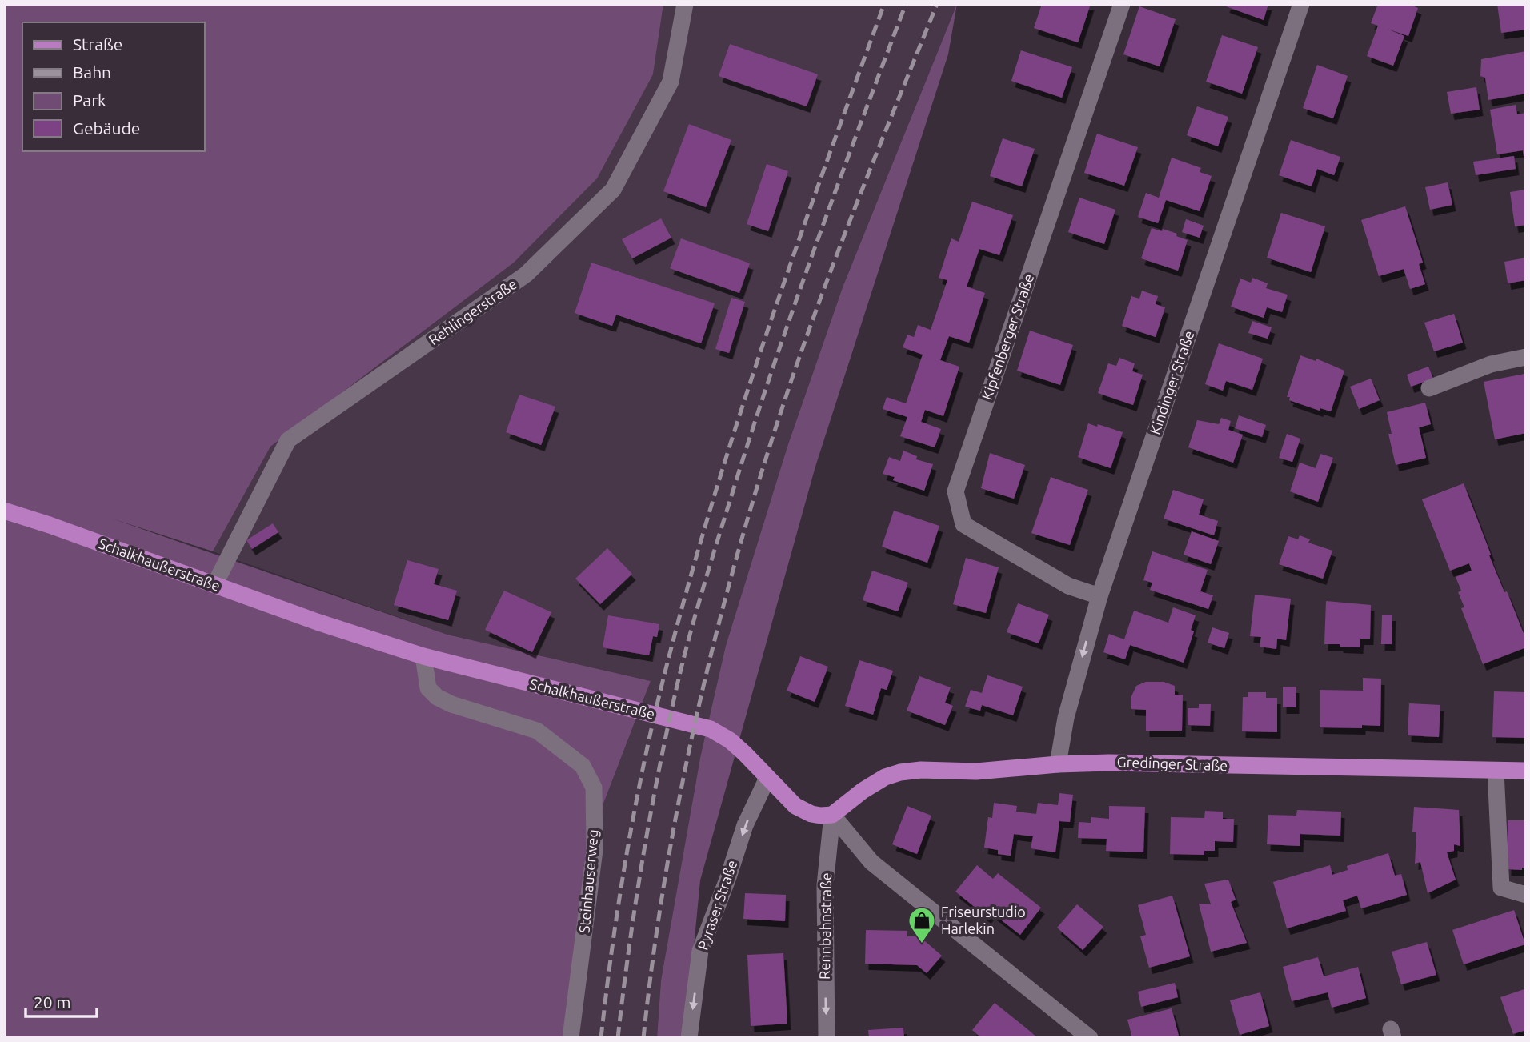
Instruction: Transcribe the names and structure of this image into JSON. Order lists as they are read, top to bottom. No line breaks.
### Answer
{"streets":{"main road":["Schalkhaußerstraße","Gredinger Straße"],"street":["Rehlingerstraße","Kipfenberger Straße","Kindinger Straße","Steinhauserweg","Pyraser Straße","Rennbahnstraße"]},"crossings":[["Rehlingerstraße","Schalkhaußerstraße"],["Kipfenberger Straße","Kindinger Straße"],["Kindinger Straße","Gredinger Straße"],["Schalkhaußerstraße","Gredinger Straße"],["Schalkhaußerstraße","Steinhauserweg"],["Schalkhaußerstraße","Pyraser Straße"],["Schalkhaußerstraße","Rennbahnstraße"],["Gredinger Straße","Rennbahnstraße"]],"one_way":["Pyraser Straße","Rennbahnstraße"],"places":{"shop":["Friseurstudio Harlekin"]},"legend":["Straße","Bahn","Park","Gebäude"],"scale_bar":"20 m"}
